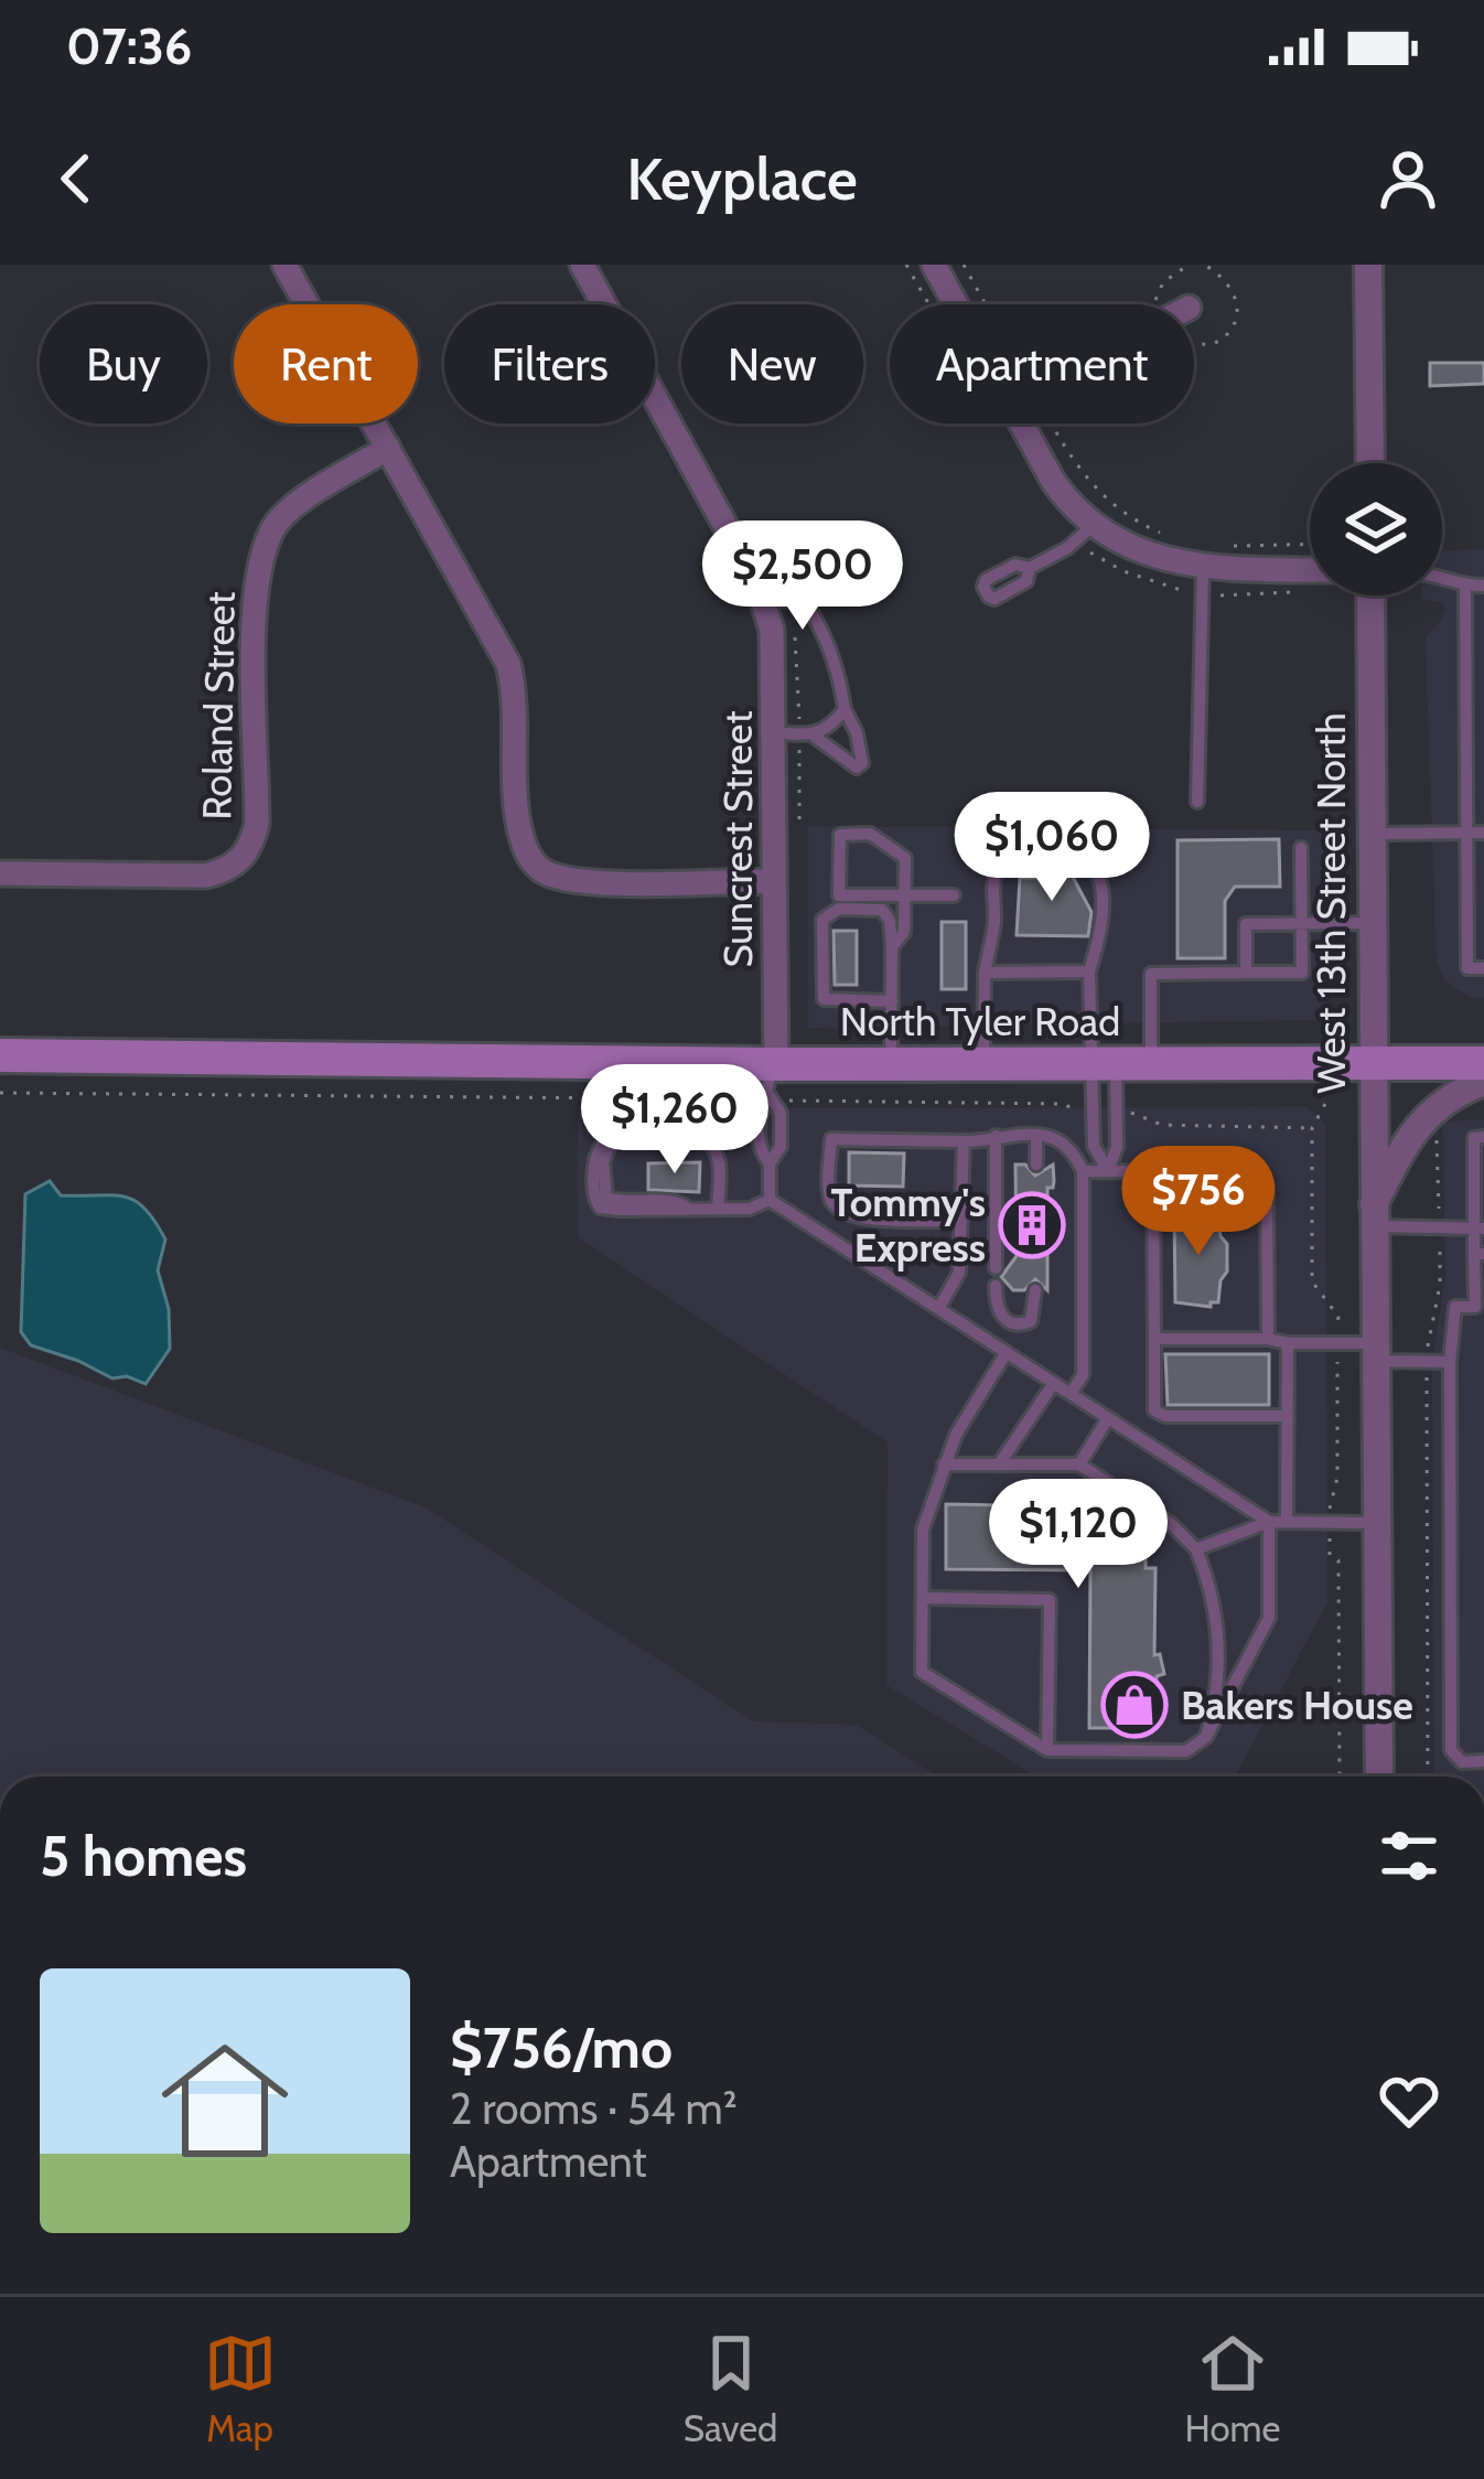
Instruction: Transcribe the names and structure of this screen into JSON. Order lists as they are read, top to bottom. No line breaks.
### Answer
{"streets":{"main road":["North Tyler Road"],"street":["Roland Street","Suncrest Street","West 13th Street North"]},"crossings":[["Suncrest Street","North Tyler Road"],["West 13th Street North","North Tyler Road"]],"places":{"building":["Tommy's Express"],"shop":["Bakers House"]},"page":{"status":"07:36","header":"Keyplace","chip":["Buy","Rent","Filters","New","Apartment"],"price":["$2,500","$1,060","$1,260","$756","$1,120"],"heading":"5 homes","list":[{"name":"$756/mo","note":"2 rooms · 54 m² · Apartment"}],"tabs":["Map","Saved","Home"]}}
